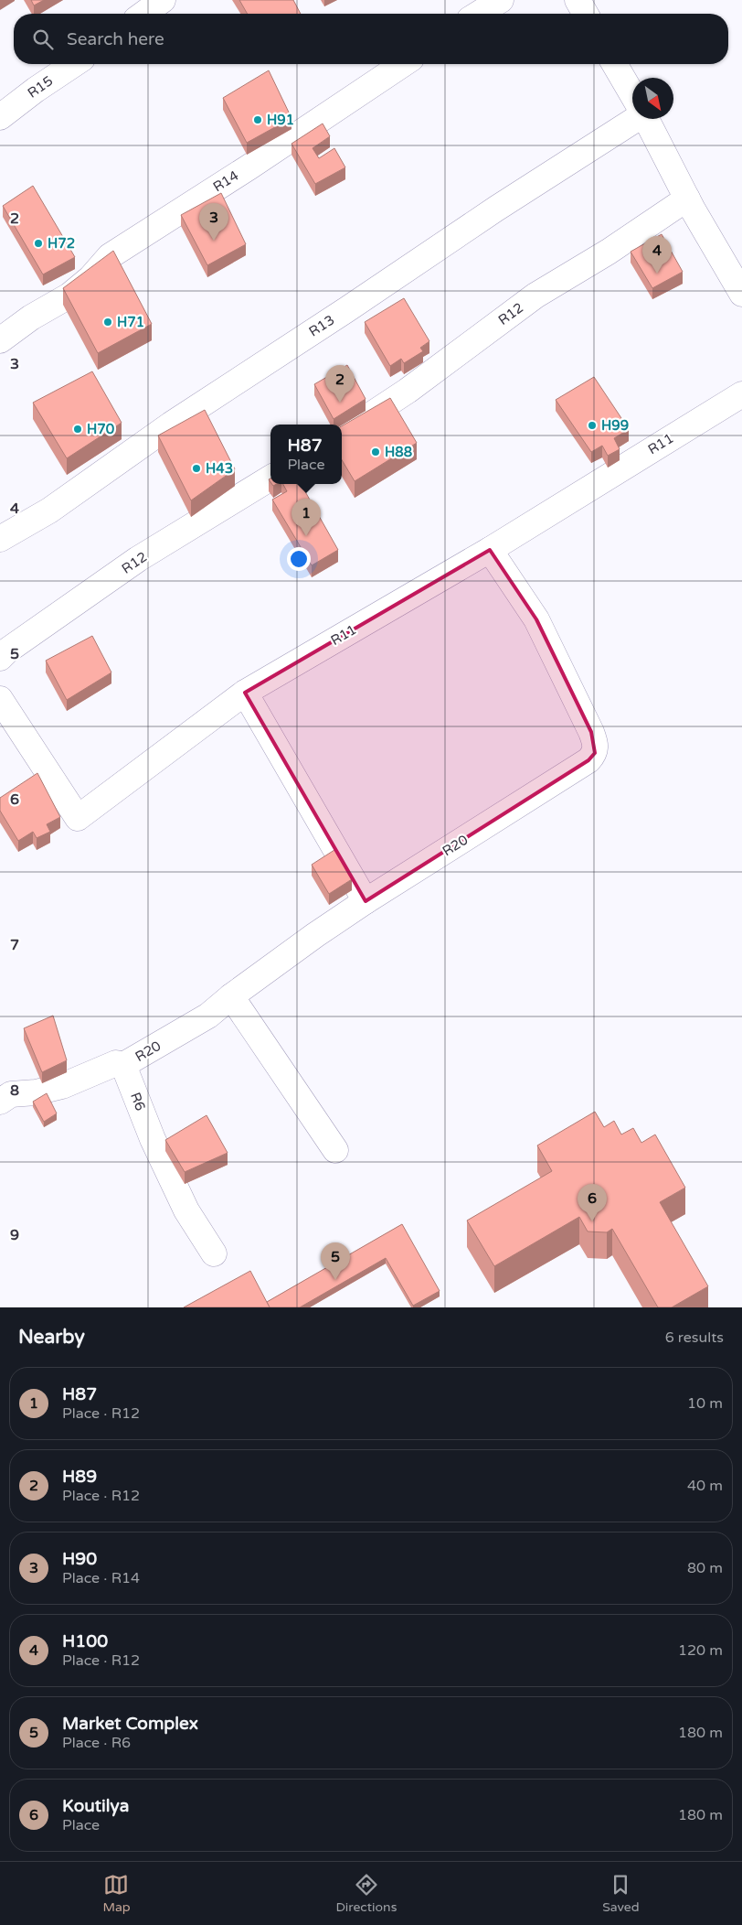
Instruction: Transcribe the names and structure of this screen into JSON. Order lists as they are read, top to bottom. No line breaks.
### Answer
{"streets":{"street":["R15","R14","R12","R13","R11","R20","R6"]},"crossings":[["R11","R20"],["R20","R6"]],"places":["H91","H72","H71","H99","H70","H88","H43"],"north":"bottom right","page":{"search":"Search here","pins":["3","4","2","1","6","5"],"popup":["H87","Place"],"heading":["Nearby","6 results"],"list":[{"mark":"1","name":"H87","note":"Place · R12","value":"10 m"},{"mark":"2","name":"H89","note":"Place · R12","value":"40 m"},{"mark":"3","name":"H90","note":"Place · R14","value":"80 m"},{"mark":"4","name":"H100","note":"Place · R12","value":"120 m"},{"mark":"5","name":"Market Complex","note":"Place · R6","value":"180 m"},{"mark":"6","name":"Koutilya","note":"Place","value":"180 m"}],"nav":["Map","Directions","Saved"]},"grid":{"rows":["2","3","4","5","6","7","8","9"]}}
